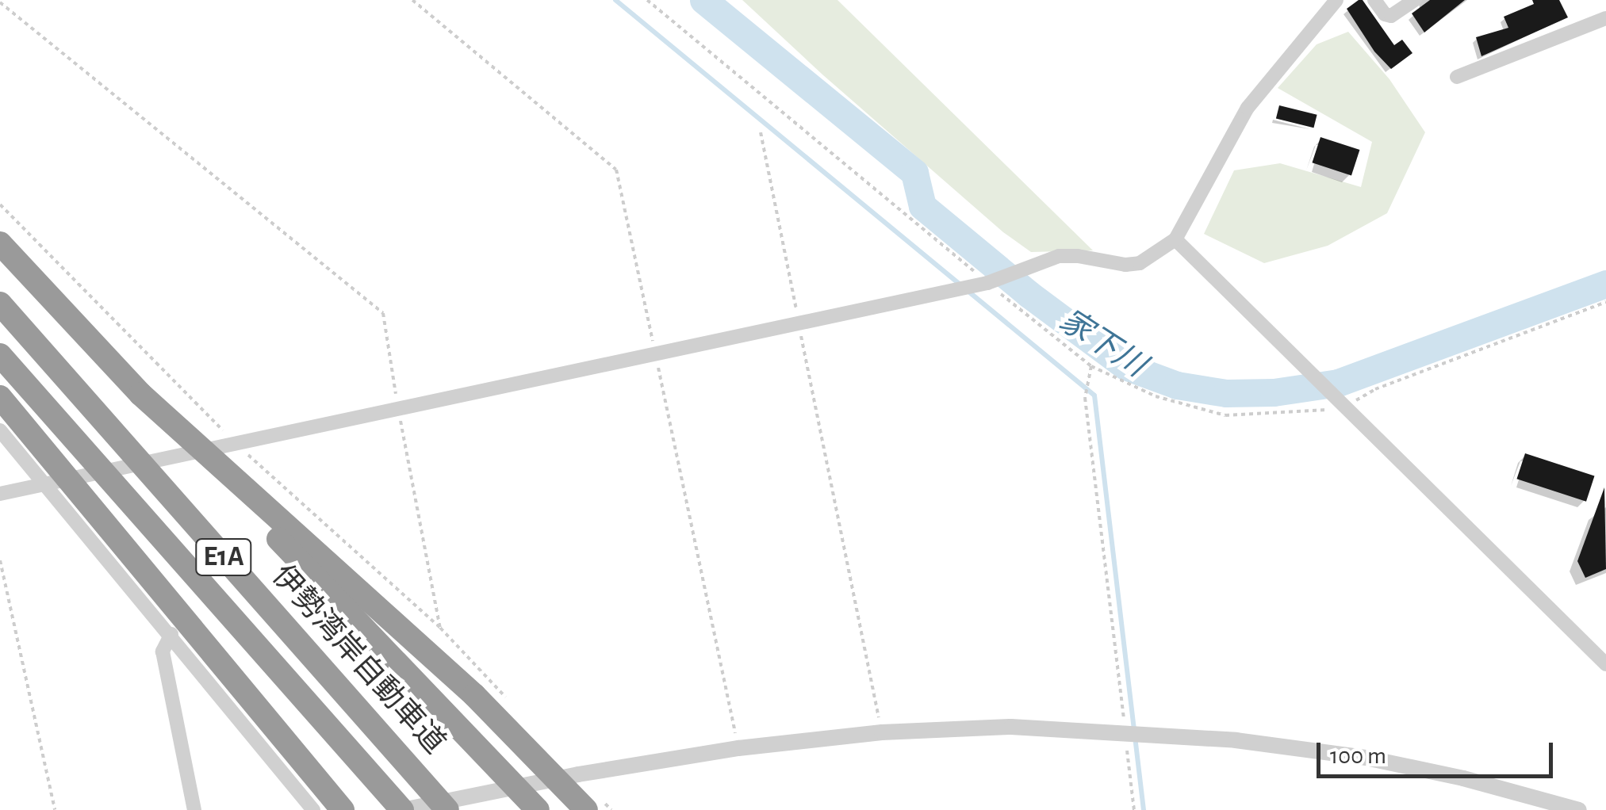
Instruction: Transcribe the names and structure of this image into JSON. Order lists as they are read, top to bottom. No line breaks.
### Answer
{"streets":{"highway":["E1A","伊勢湾岸自動車道"]},"water":["家下川"],"scale_bar":"100 m"}
